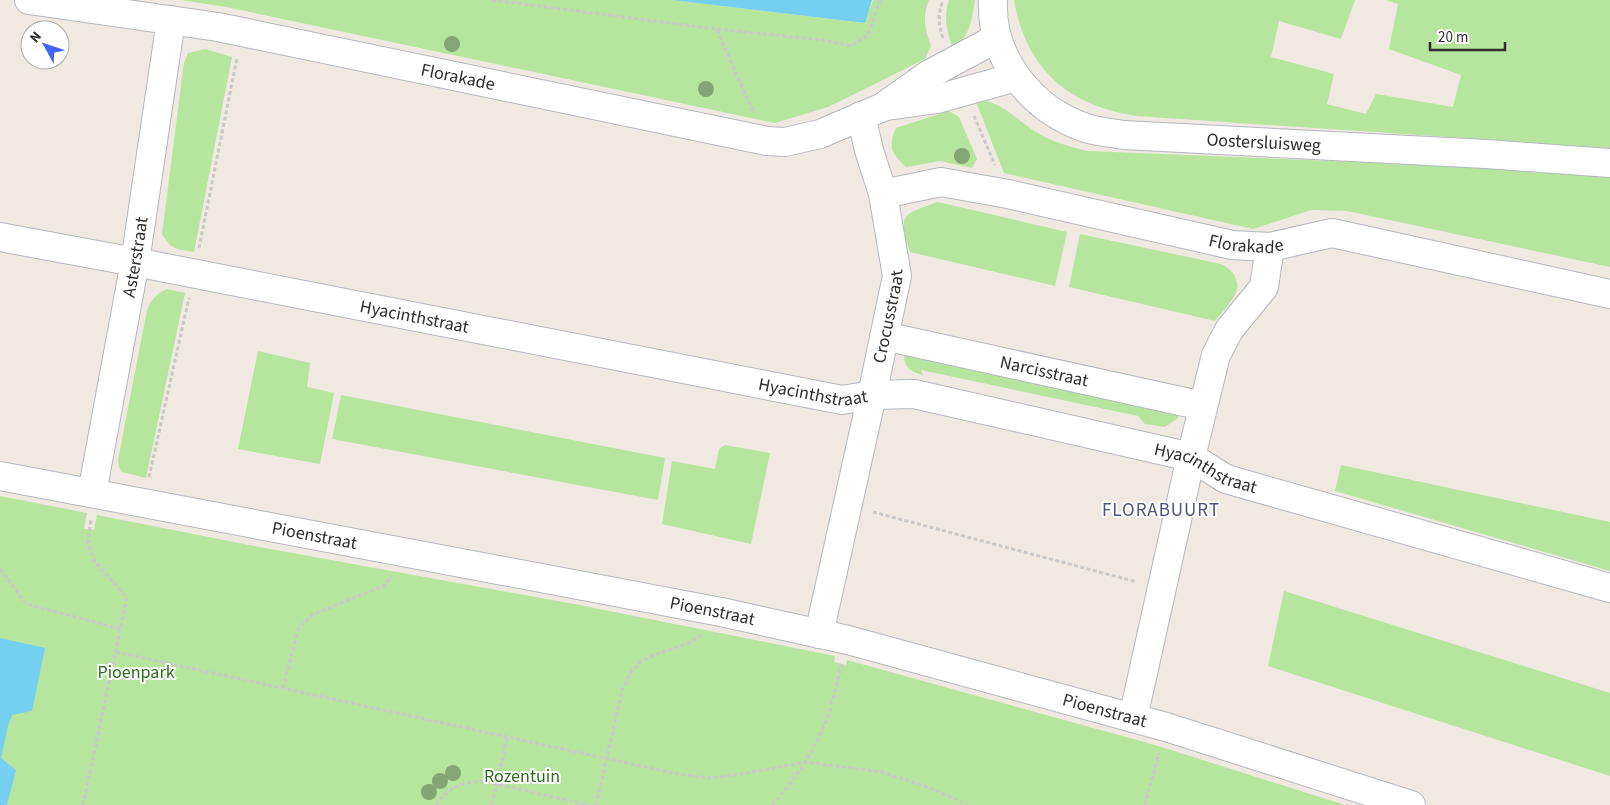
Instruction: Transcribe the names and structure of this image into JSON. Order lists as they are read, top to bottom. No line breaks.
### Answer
{"streets":{"street":["Florakade","Oostersluisweg","Asterstraat","Crocusstraat","Hyacinthstraat","Narcisstraat","Pioenstraat"]},"crossings":[["Florakade","Oostersluisweg"],["Florakade","Asterstraat"],["Florakade","Crocusstraat"],["Asterstraat","Hyacinthstraat"],["Asterstraat","Pioenstraat"],["Crocusstraat","Hyacinthstraat"],["Crocusstraat","Narcisstraat"],["Crocusstraat","Pioenstraat"]],"districts":["FLORABUURT"],"parks":["Pioenpark","Rozentuin"],"scale_bar":"20 m","north":"top left"}
